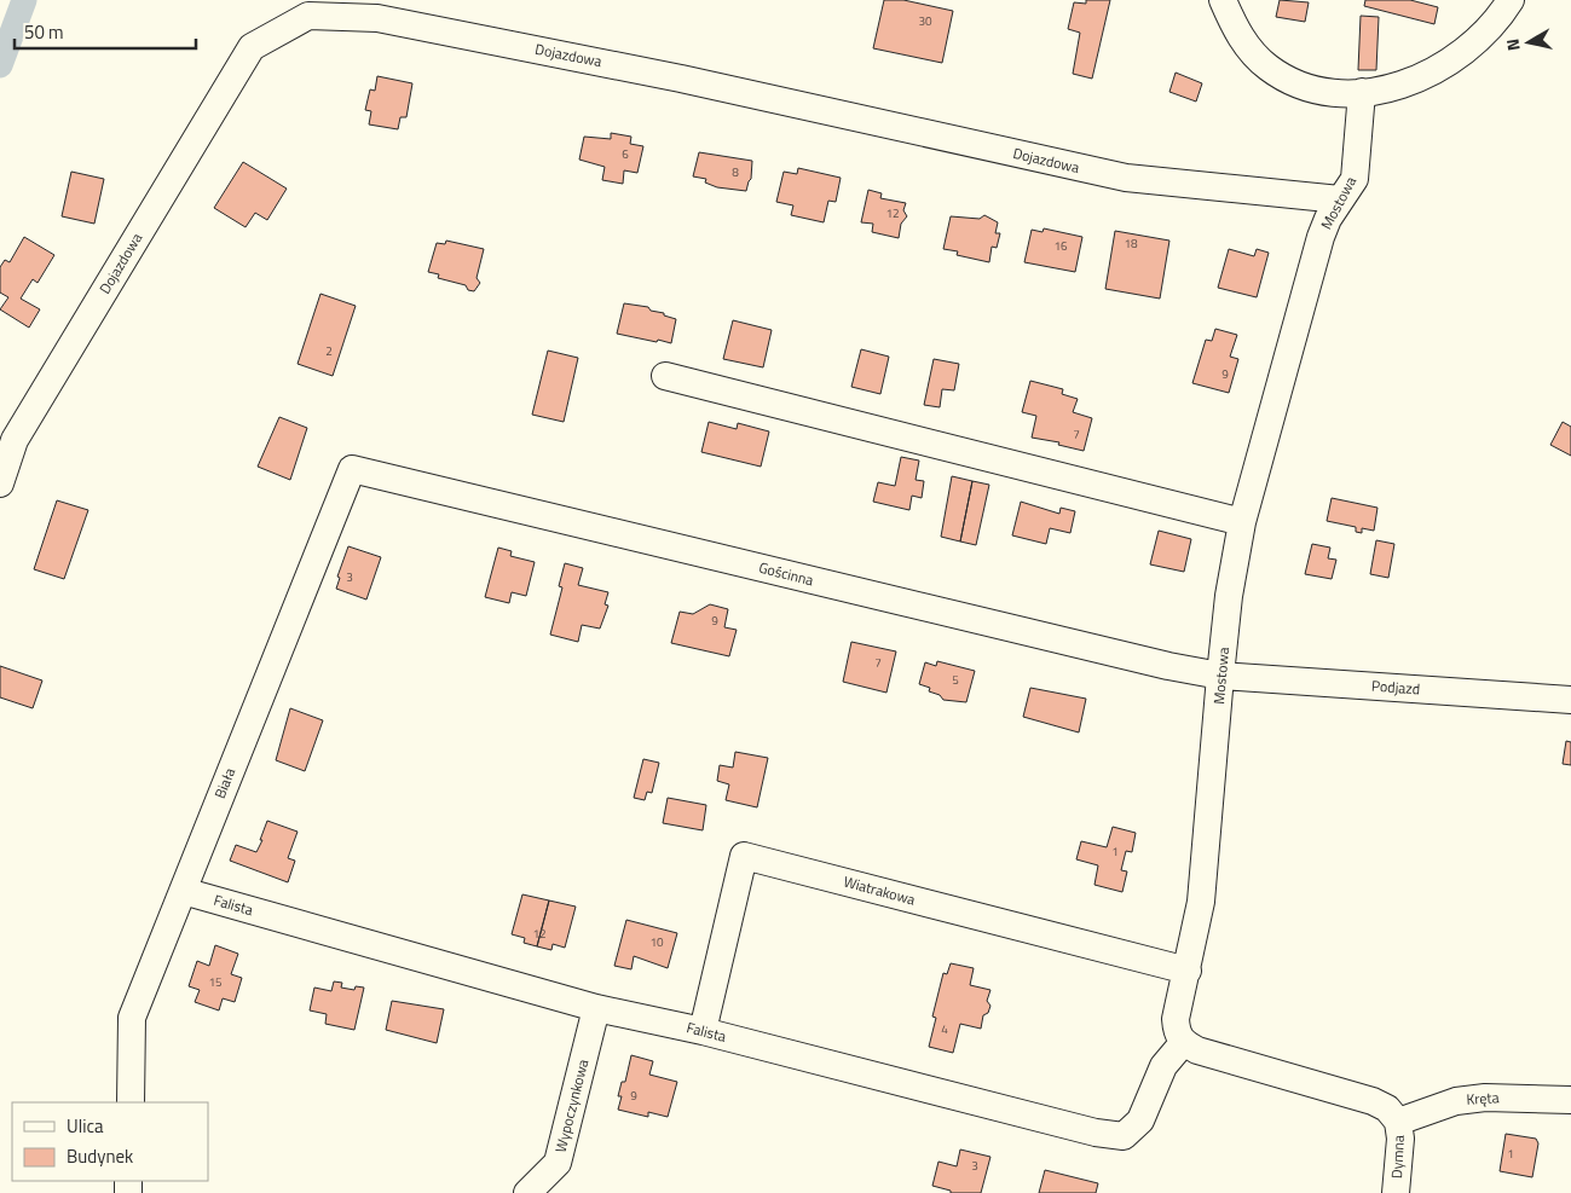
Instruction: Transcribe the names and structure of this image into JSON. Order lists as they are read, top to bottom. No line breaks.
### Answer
{"streets":{"street":["Dojazdowa","Mostowa","Gościnna","Podjazd","Biała","Wiatrakowa","Falista","Kręta","Wypoczynkowa","Dymna"]},"crossings":[["Dojazdowa","Mostowa"],["Mostowa","Gościnna"],["Mostowa","Podjazd"],["Mostowa","Wiatrakowa"],["Mostowa","Falista"],["Gościnna","Podjazd"],["Gościnna","Biała"],["Biała","Falista"],["Wiatrakowa","Falista"],["Falista","Wypoczynkowa"],["Kręta","Dymna"]],"house_numbers":["30","6","8","12","18","16","2","9","7","3","9","7","5","1","12","10","15","4","9","1","3"],"legend":["Ulica","Budynek"],"scale_bar":"50 m","north":"left"}
